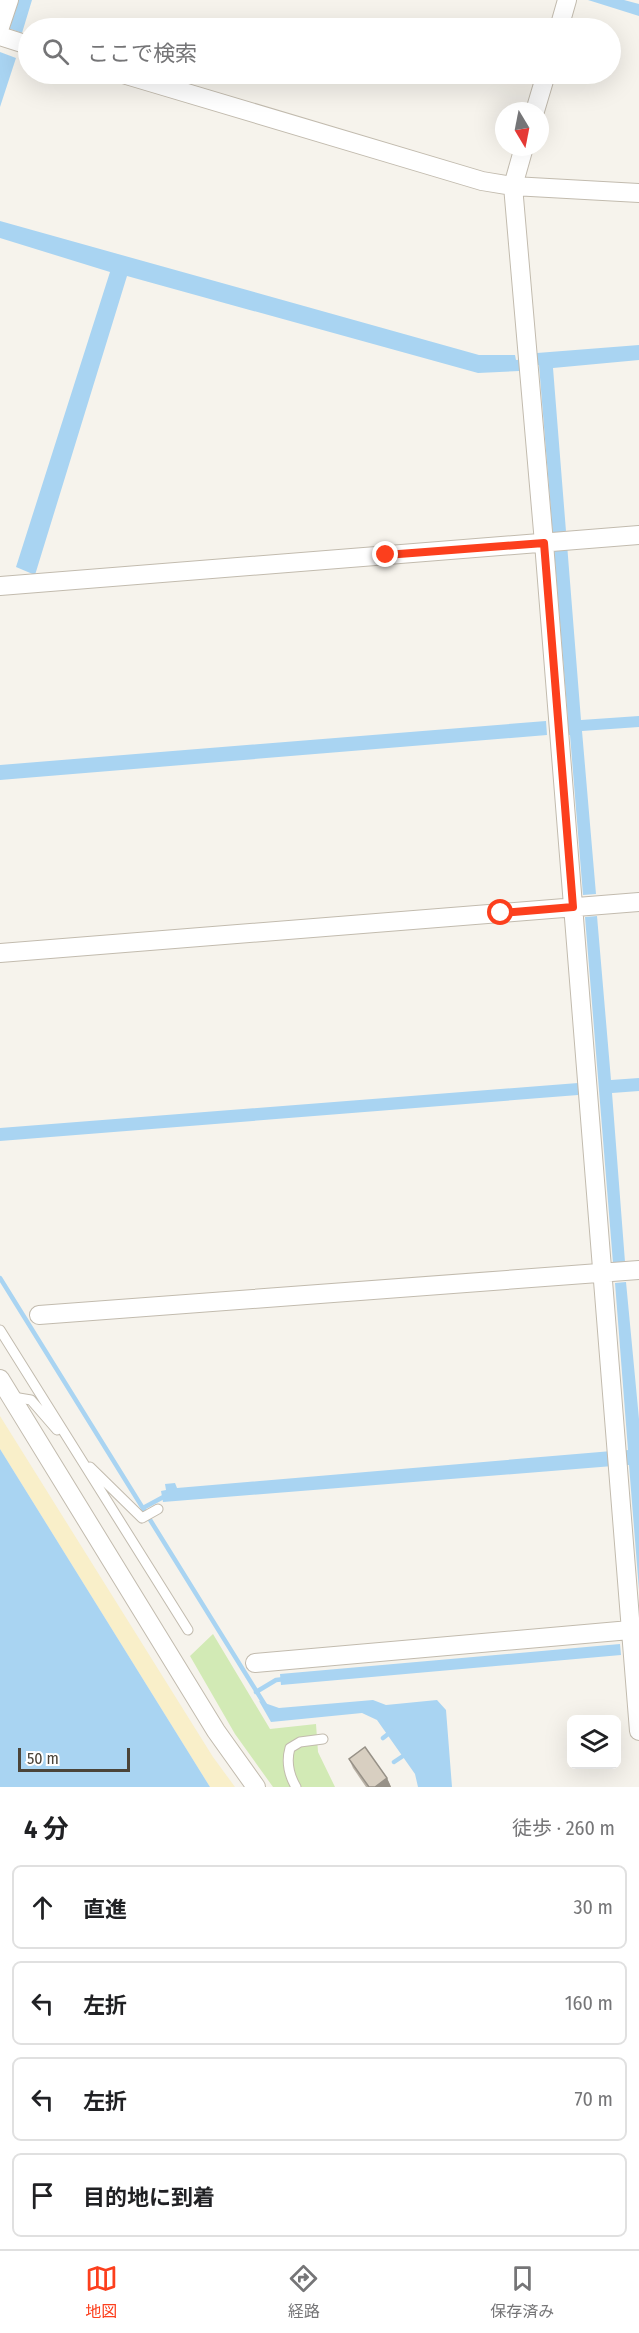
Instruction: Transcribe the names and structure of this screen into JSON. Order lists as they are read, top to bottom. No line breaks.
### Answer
{"scale_bar":"50 m","north":"bottom","page":{"search":"ここで検索","scale":"50 m","heading":["4 分","徒歩 · 260 m"],"list":[["直進","30 m"],["左折","160 m"],["左折","70 m"],"目的地に到着"],"nav":["地図","経路","保存済み"]}}
